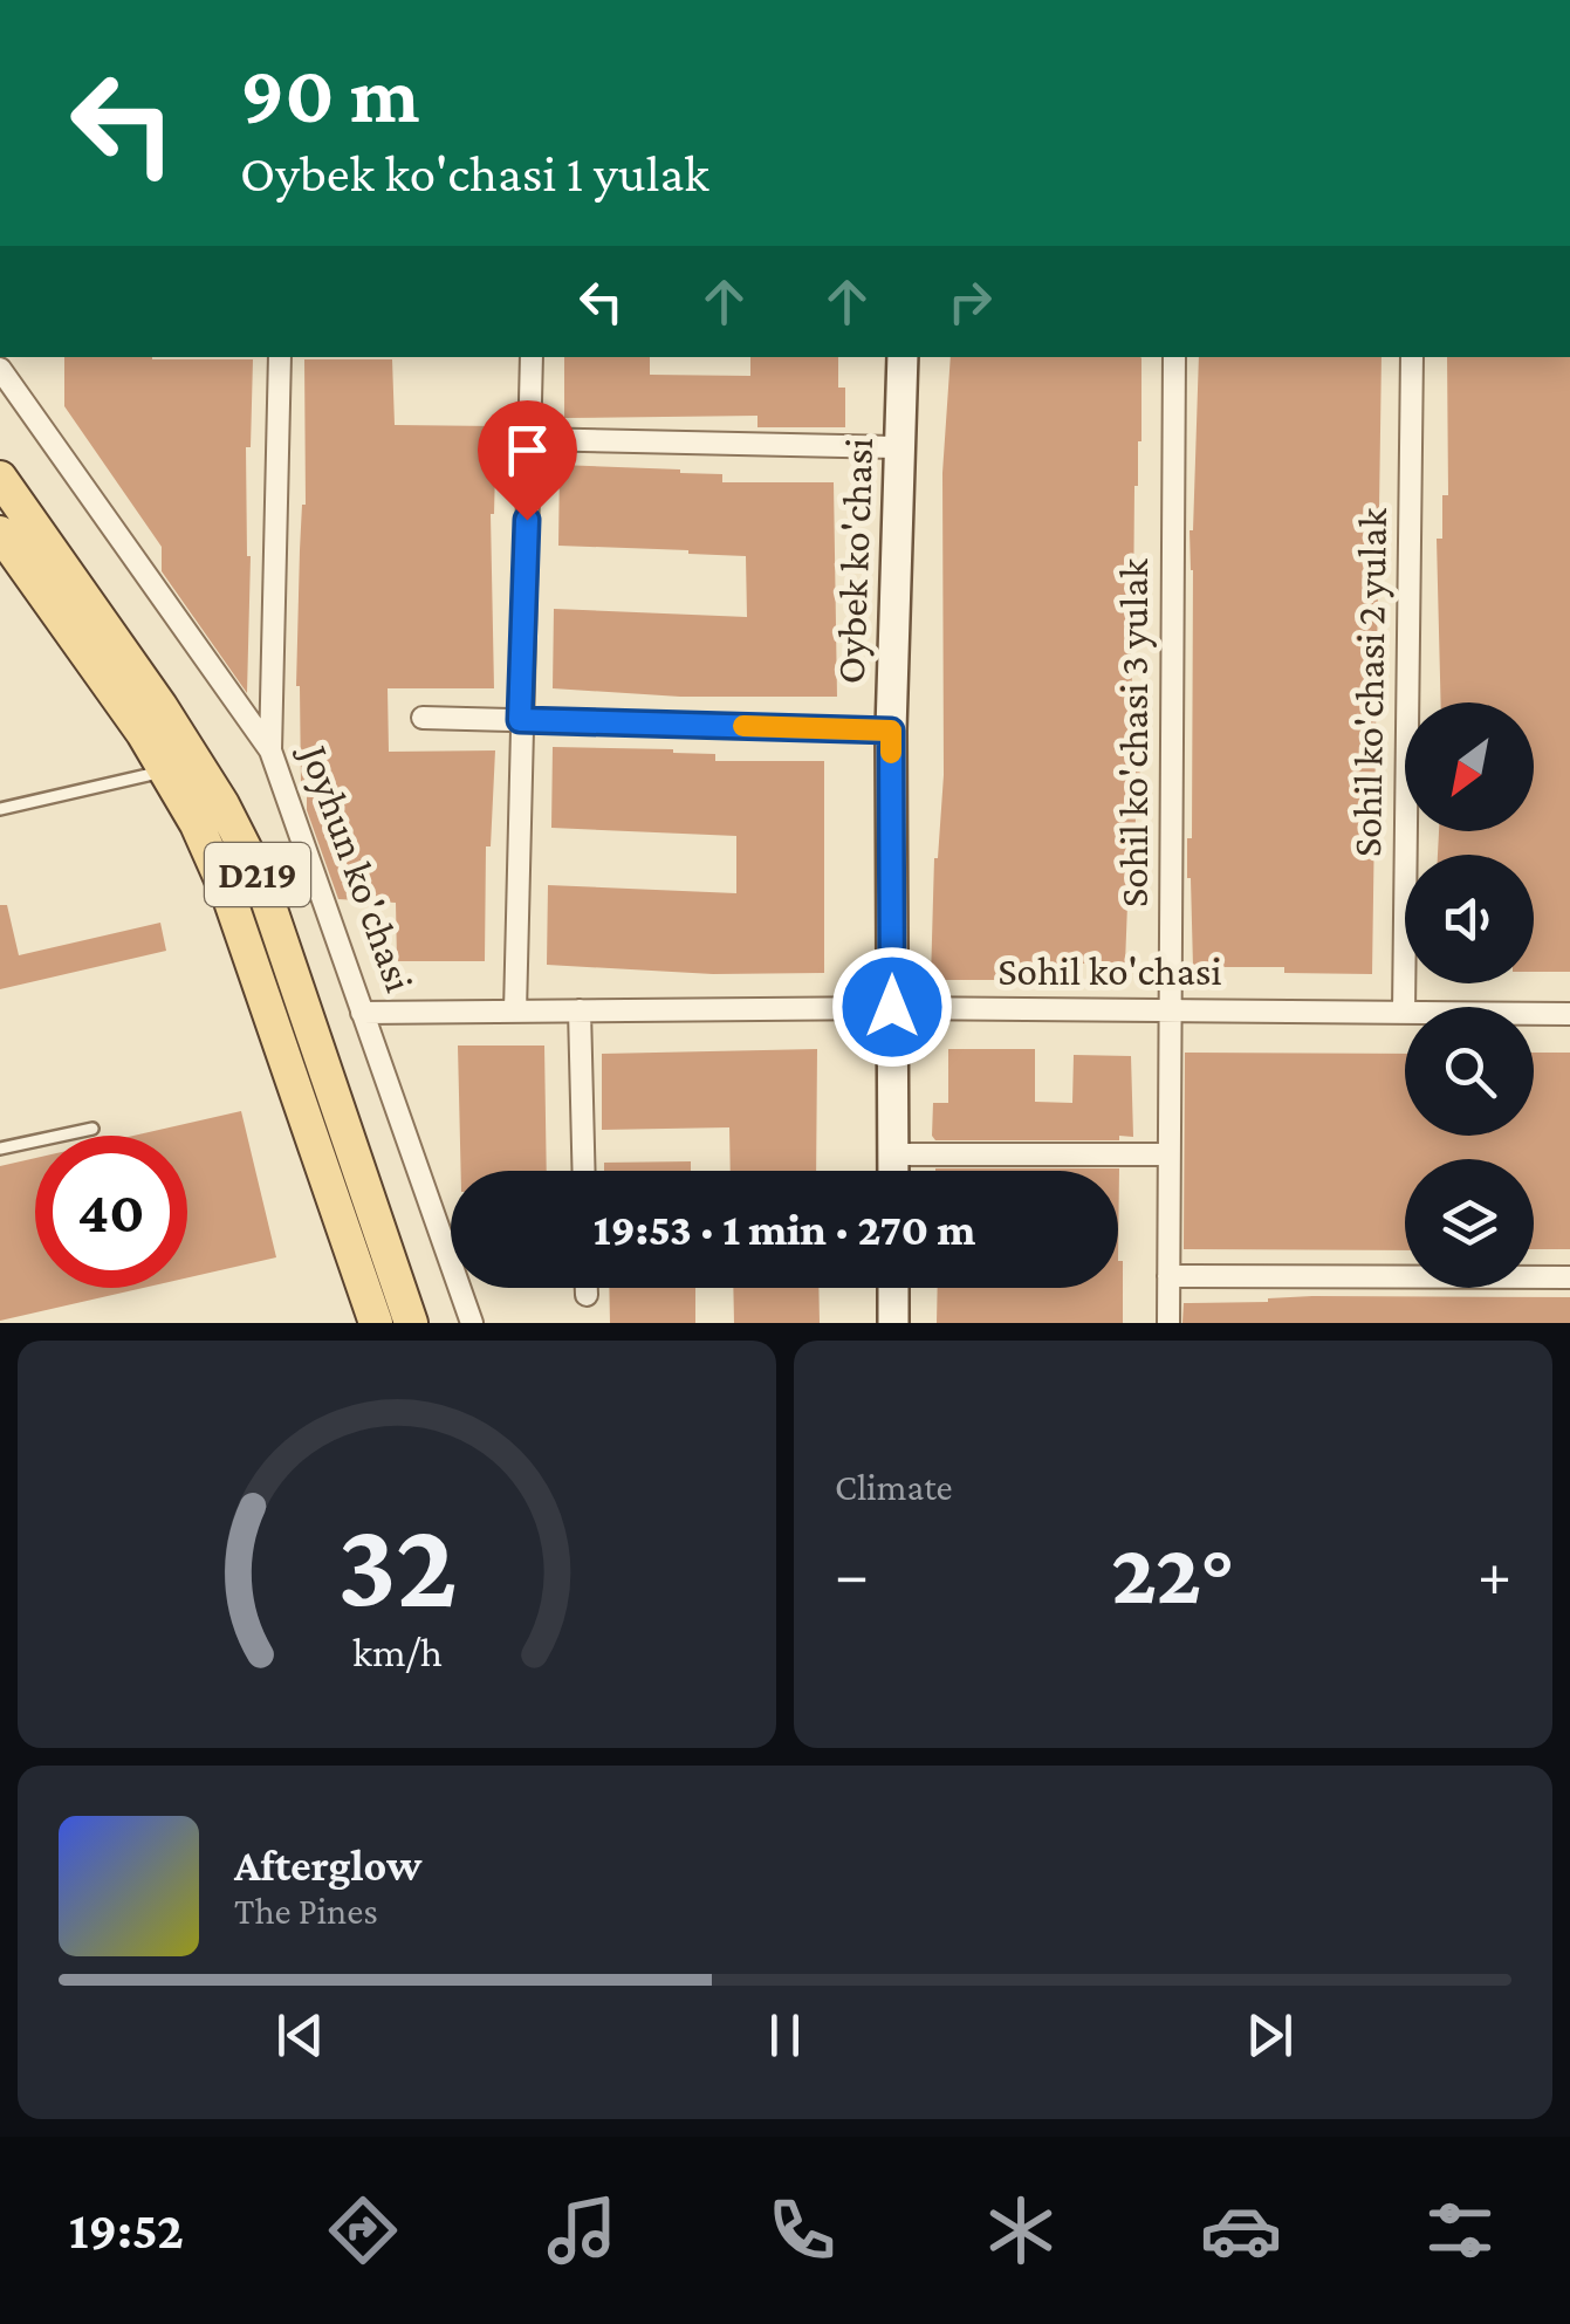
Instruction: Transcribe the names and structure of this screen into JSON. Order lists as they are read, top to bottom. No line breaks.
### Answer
{"streets":{"main road":["D219"],"street":["Oybek ko'chasi","Sohil ko'chasi 2 yulak","Sohil ko'chasi 3 yulak","Joyhun ko'chasi","Sohil ko'chasi"]},"crossings":[["Oybek ko'chasi","Sohil ko'chasi"],["Sohil ko'chasi 2 yulak","Sohil ko'chasi"],["Sohil ko'chasi 3 yulak","Sohil ko'chasi"],["Joyhun ko'chasi","Sohil ko'chasi"]],"north":"bottom left","page":{"turn":["90 m","Oybek ko'chasi 1 yulak"],"limit":"40","trip":"19:53 · 1 min · 270 m","tile":"Climate","heat":["−","22°","+"],"song":["Afterglow","The Pines"],"tabs":"19:52","gauge":["32","km/h"]}}
